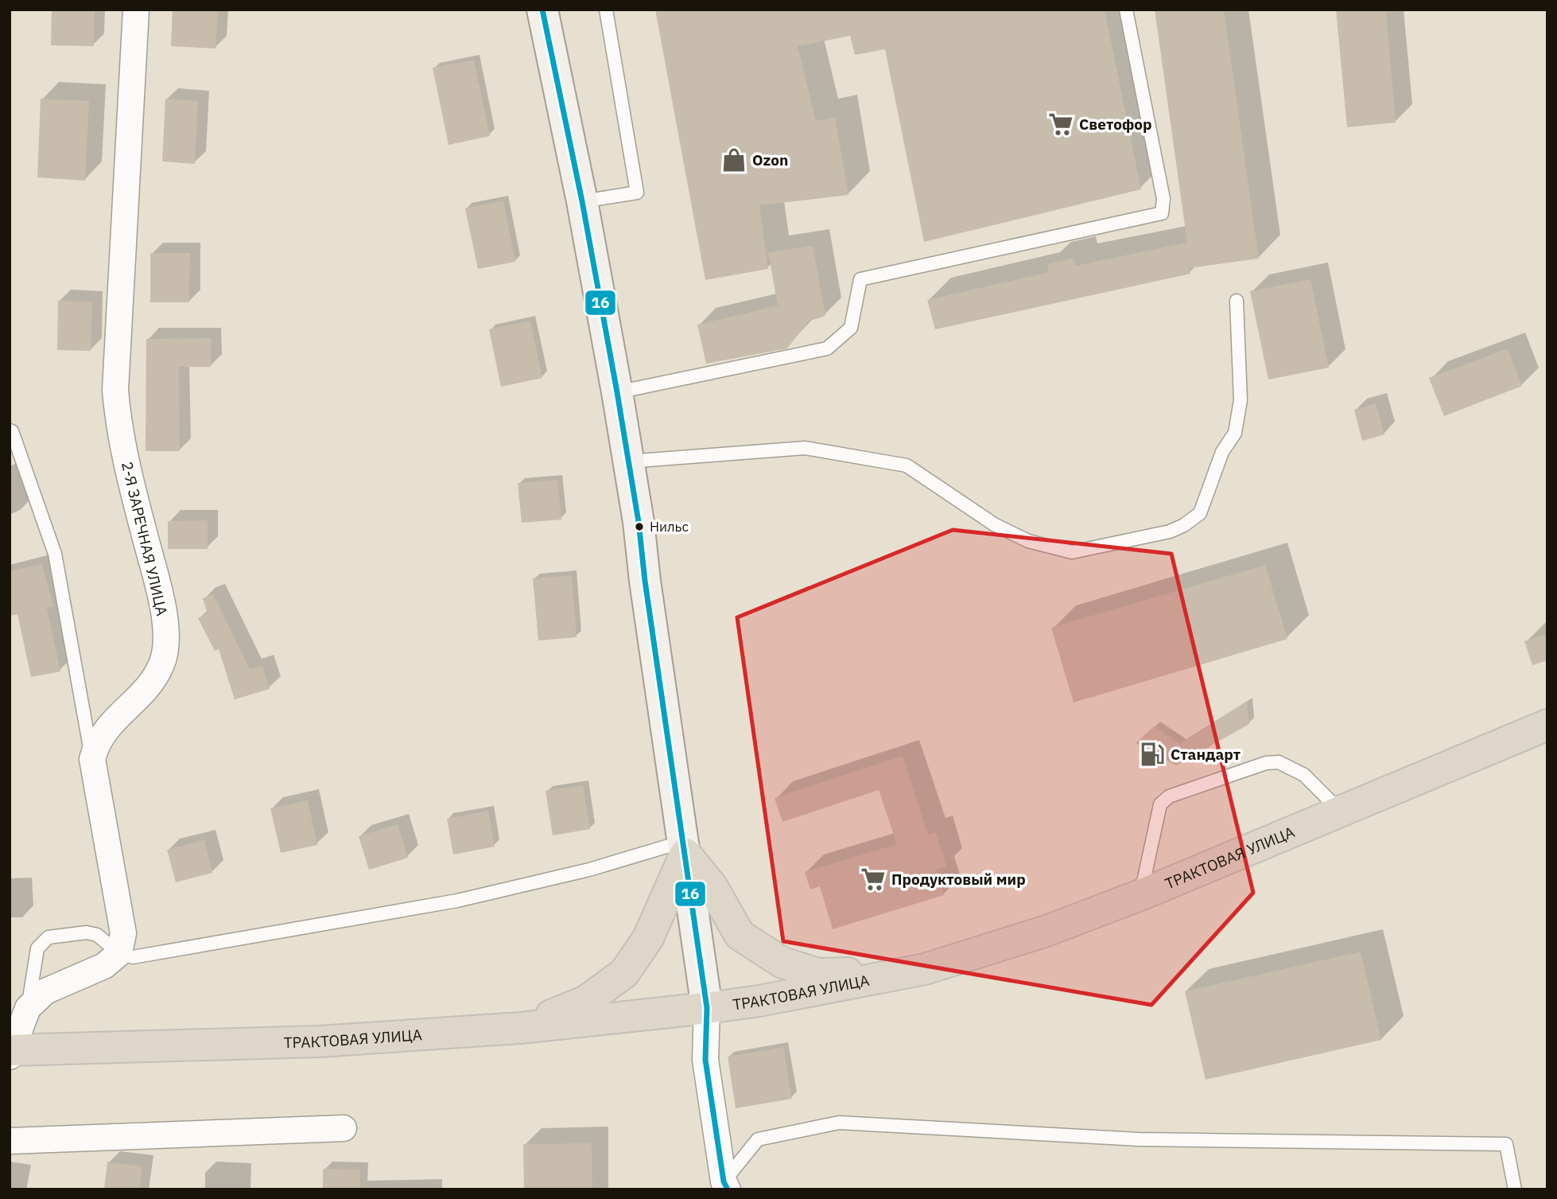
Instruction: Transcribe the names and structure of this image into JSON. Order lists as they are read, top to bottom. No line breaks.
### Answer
{"streets":{"highway":["ТРАКТОВАЯ УЛИЦА"],"street":["2-Я ЗАРЕЧНАЯ УЛИЦА"]},"places":{"supermarket":["Светофор","Продуктовый мир"],"shop":["Ozon"],"other":["Нильс"],"fuel station":["Стандарт"]},"lines":["transit line 16"]}
